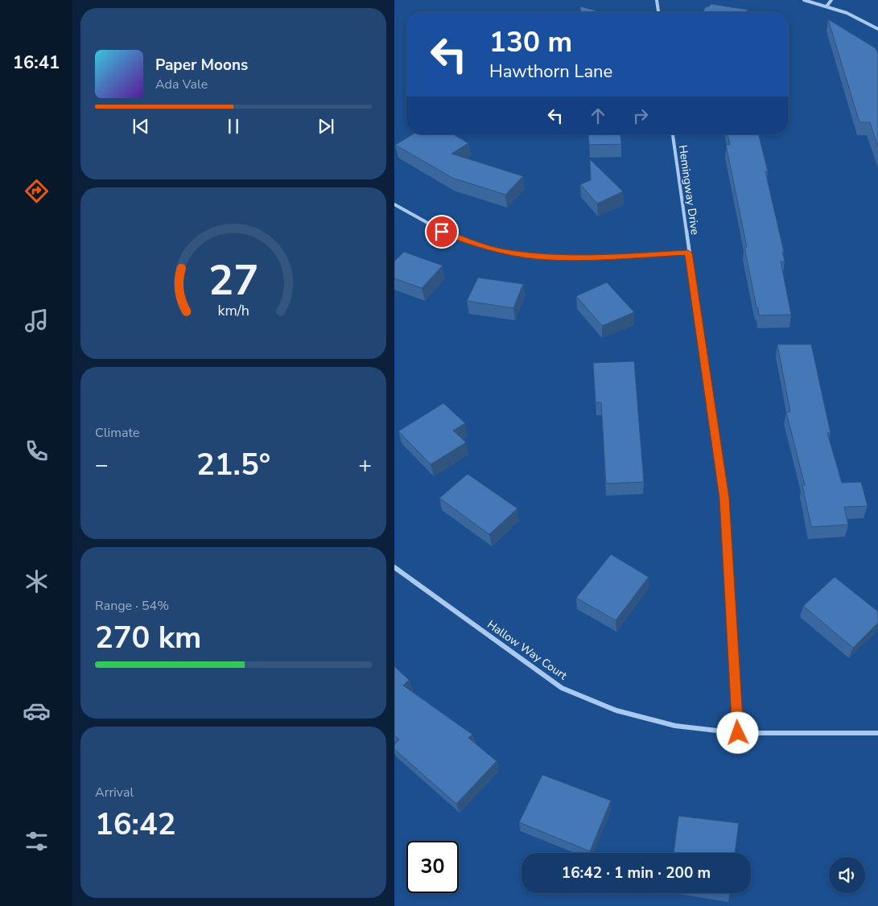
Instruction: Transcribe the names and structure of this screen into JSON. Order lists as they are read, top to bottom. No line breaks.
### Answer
{"streets":{"street":["Hemingway Drive","Hallow Way Court"]},"crossings":[["Hemingway Drive","Hallow Way Court"]],"page":{"tabs":"16:41","turn":["130 m","Hawthorn Lane"],"song":["Paper Moons","Ada Vale"],"tile":["Climate",["Range · 54%","270 km"],["Arrival","16:42"]],"heat":["−","21.5°","+"],"limit":"30","trip":"16:42 · 1 min · 200 m","gauge":["27","km/h"]}}
